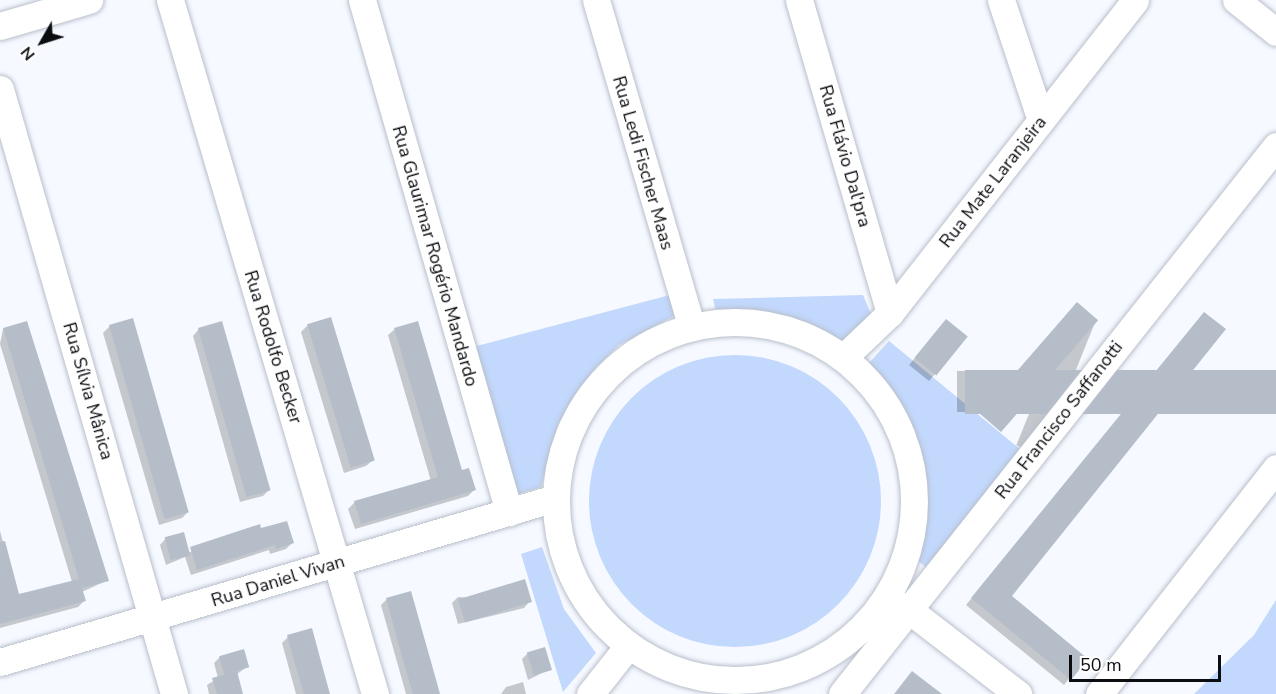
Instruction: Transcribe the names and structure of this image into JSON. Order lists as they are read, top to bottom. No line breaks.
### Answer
{"streets":{"street":["Rua Flávio Dal'pra","Rua Ledi Fischer Maas","Rua Mate Laranjeira","Rua Glaurimar Rogério Mandardo","Rua Rodolfo Becker","Rua Sílvia Mânica","Rua Francisco Saffanotti","Rua Daniel Vivan"]},"crossings":[["Rua Flávio Dal'pra","Rua Mate Laranjeira"],["Rua Glaurimar Rogério Mandardo","Rua Daniel Vivan"],["Rua Rodolfo Becker","Rua Daniel Vivan"],["Rua Sílvia Mânica","Rua Daniel Vivan"]],"scale_bar":"50 m","north":"bottom left"}
